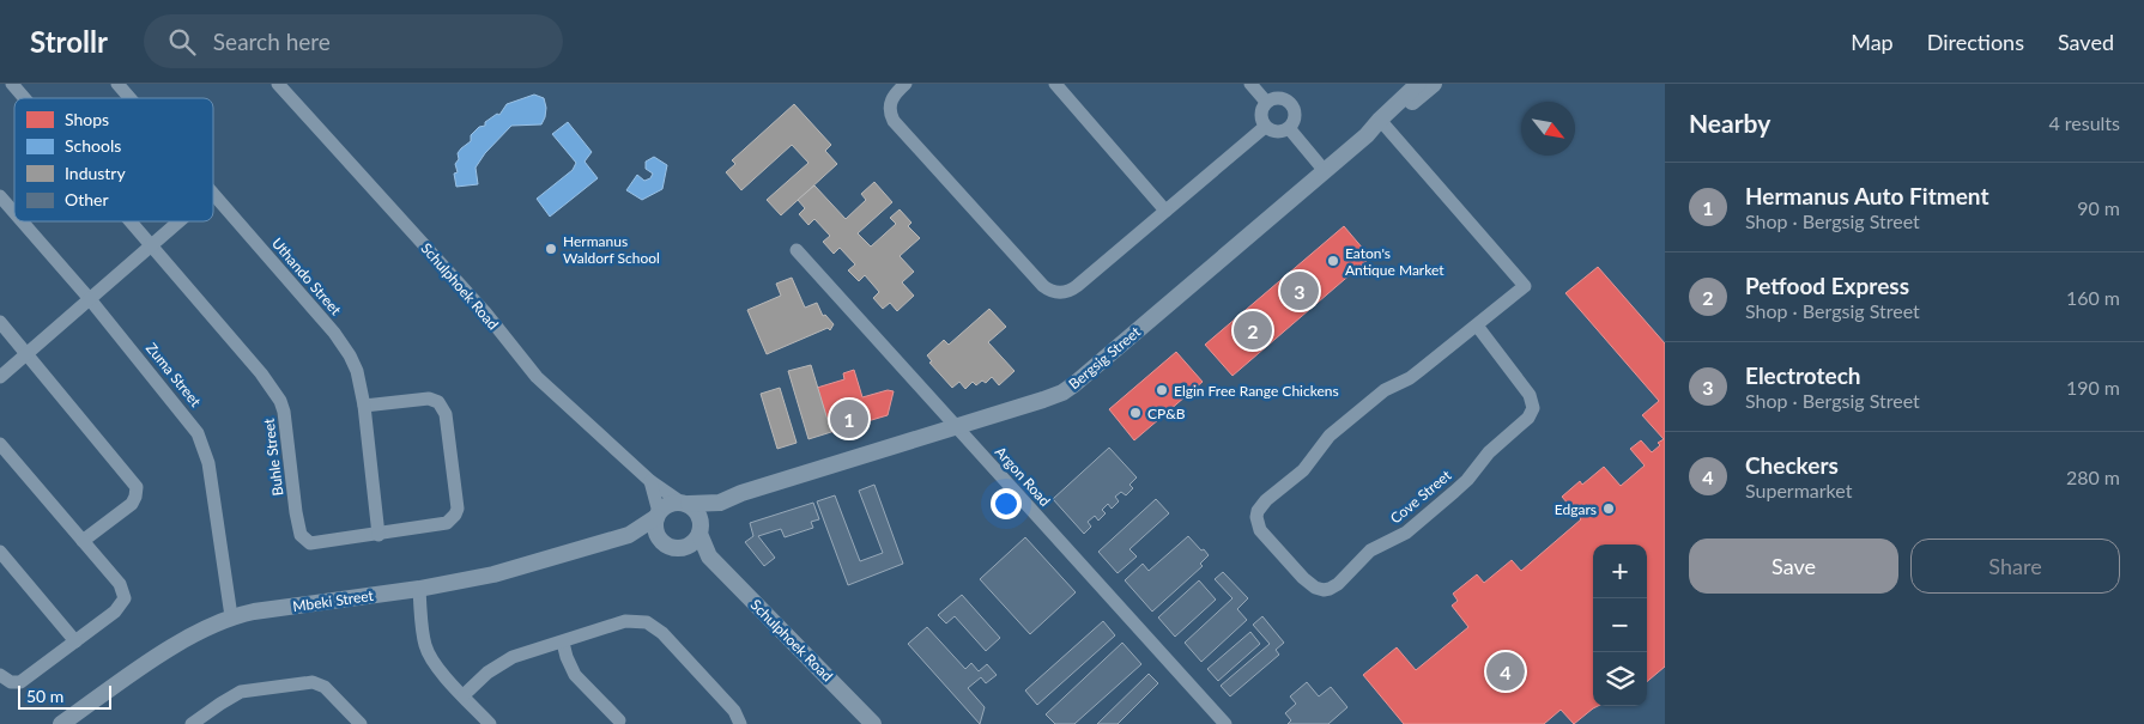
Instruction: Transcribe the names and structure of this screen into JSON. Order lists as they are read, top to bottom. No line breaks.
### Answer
{"streets":{"street":["Uthando Street","Schulphoek Road","Bergsig Street","Zuma Street","Buhle Street","Argon Road","Cove Street","Mbeki Street"]},"crossings":[["Uthando Street","Buhle Street"],["Schulphoek Road","Bergsig Street"],["Schulphoek Road","Mbeki Street"],["Bergsig Street","Argon Road"],["Bergsig Street","Cove Street"],["Bergsig Street","Mbeki Street"],["Zuma Street","Mbeki Street"]],"places":["Hermanus Waldorf School","Eaton's Antique Market","Elgin Free Range Chickens","CP&B","Edgars"],"legend":["Shops","Schools","Industry","Other"],"scale_bar":"50 m","north":"bottom right","page":{"header":"Strollr","search":"Search here","nav":["Map","Directions","Saved"],"heading":["Nearby","4 results"],"list":[{"mark":"1","name":"Hermanus Auto Fitment","note":"Shop · Bergsig Street","value":"90 m"},{"mark":"2","name":"Petfood Express","note":"Shop · Bergsig Street","value":"160 m"},{"mark":"3","name":"Electrotech","note":"Shop · Bergsig Street","value":"190 m"},{"mark":"4","name":"Checkers","note":"Supermarket","value":"280 m"}],"pins":["3","2","1","4"],"buttons":["Save","Share"],"map_buttons":["+","−"],"scale":"50 m"}}
